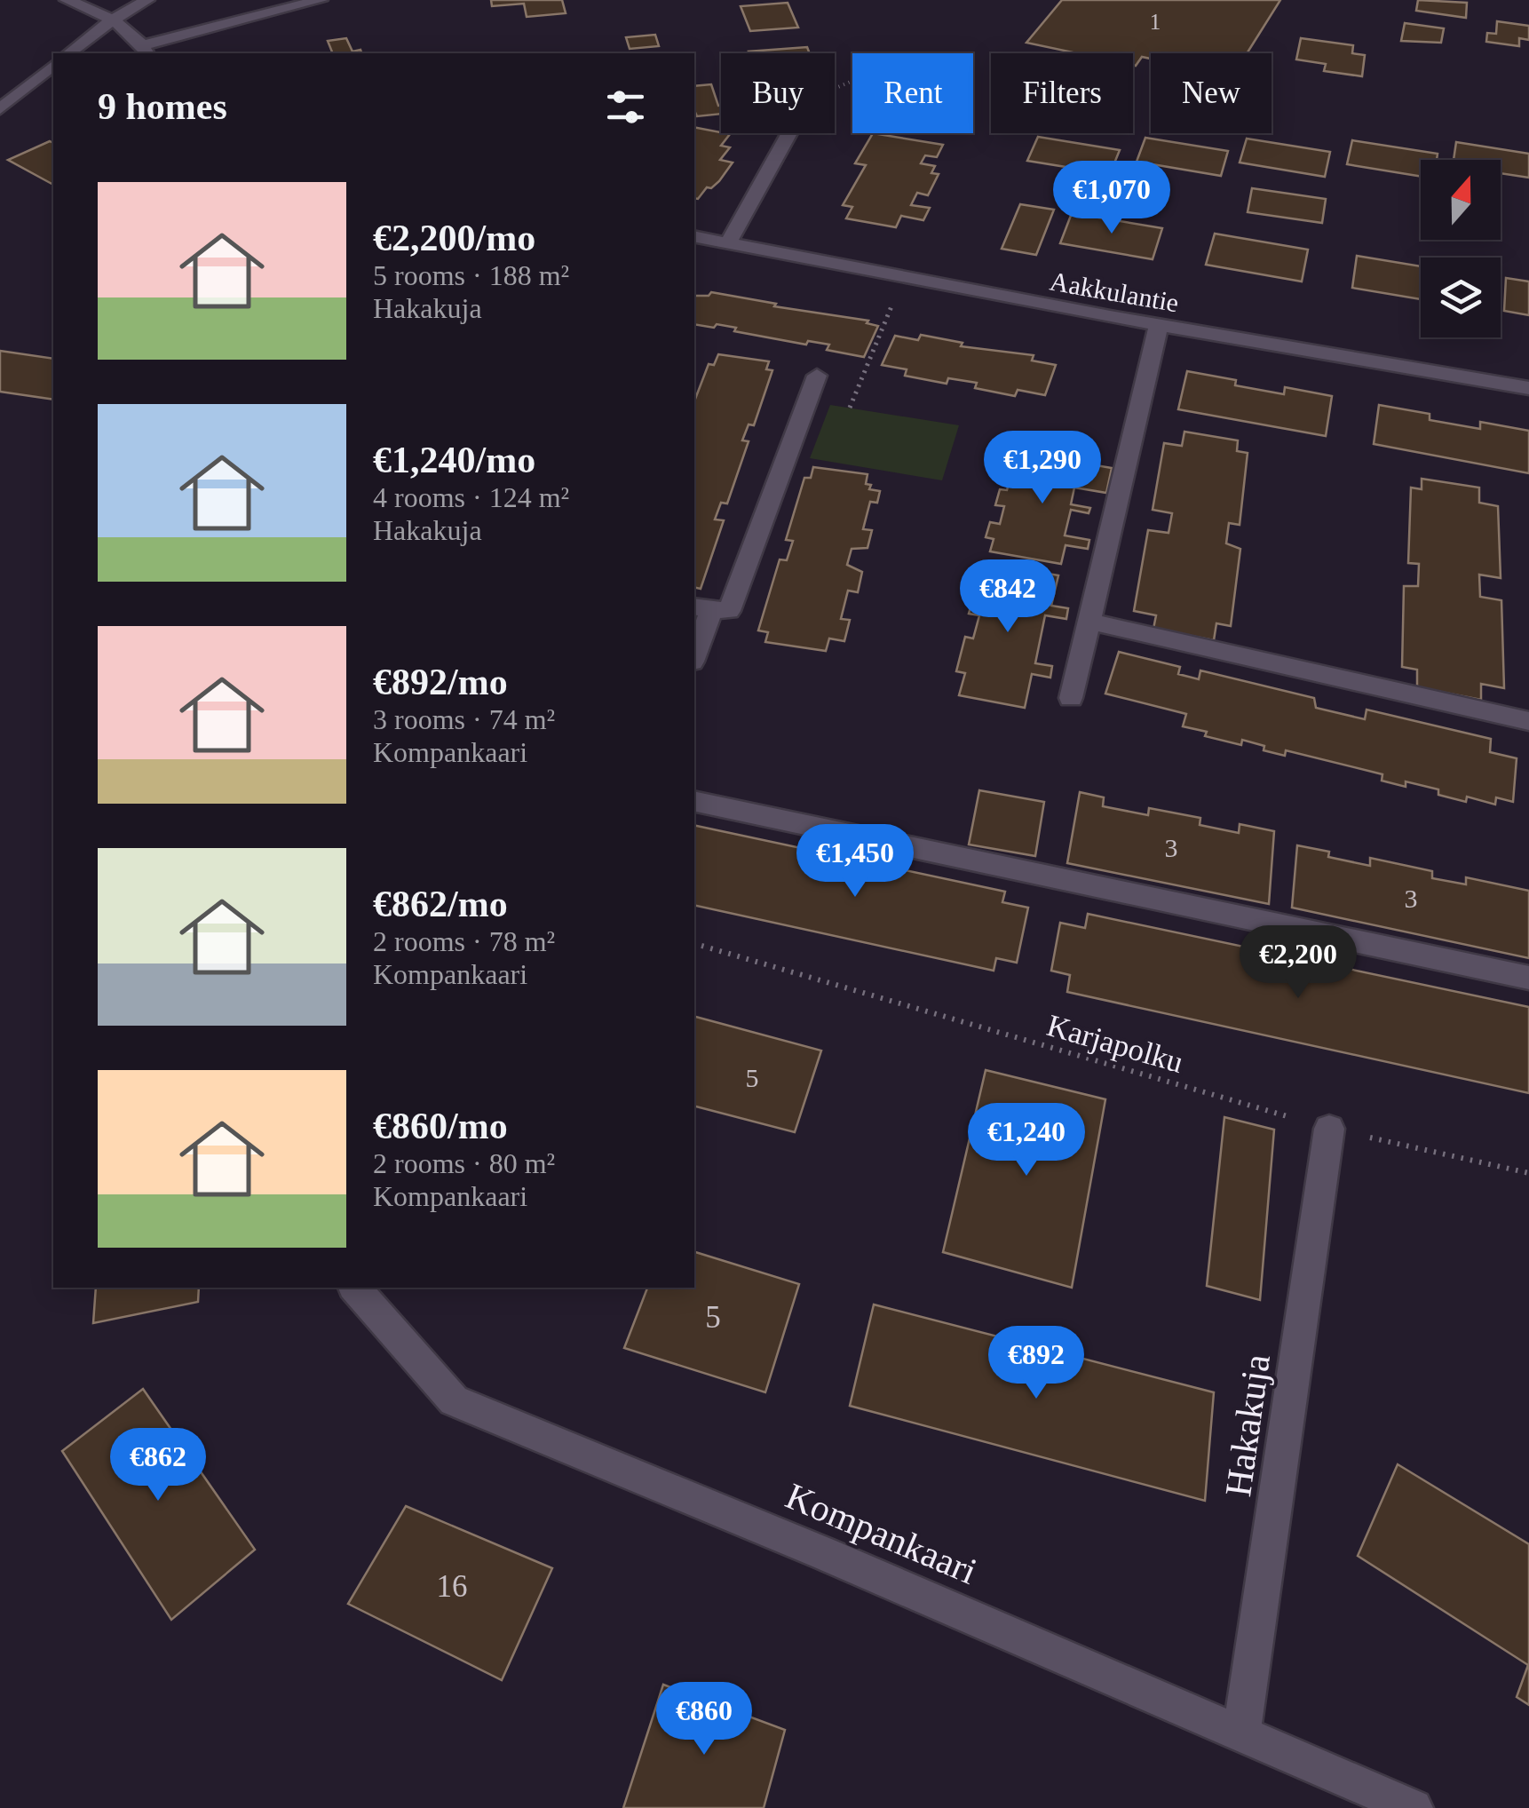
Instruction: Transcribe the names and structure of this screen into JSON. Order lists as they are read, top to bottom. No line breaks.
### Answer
{"streets":{"street":["Aakkulantie","Hakakuja","Kompankaari"],"path":["Karjapolku"]},"crossings":[["Karjapolku","Hakakuja"],["Hakakuja","Kompankaari"]],"house_numbers":["1","3","3","5","5","16"],"north":"top","page":{"chip":["Buy","Rent","Filters","New"],"heading":"9 homes","list":[{"name":"€2,200/mo","note":"5 rooms · 188 m² · Hakakuja"},{"name":"€1,240/mo","note":"4 rooms · 124 m² · Hakakuja"},{"name":"€892/mo","note":"3 rooms · 74 m² · Kompankaari"},{"name":"€862/mo","note":"2 rooms · 78 m² · Kompankaari"},{"name":"€860/mo","note":"2 rooms · 80 m² · Kompankaari"}],"price":["€1,070","€1,290","€842","€1,450","€2,200","€1,240","€892","€862","€860"]}}
